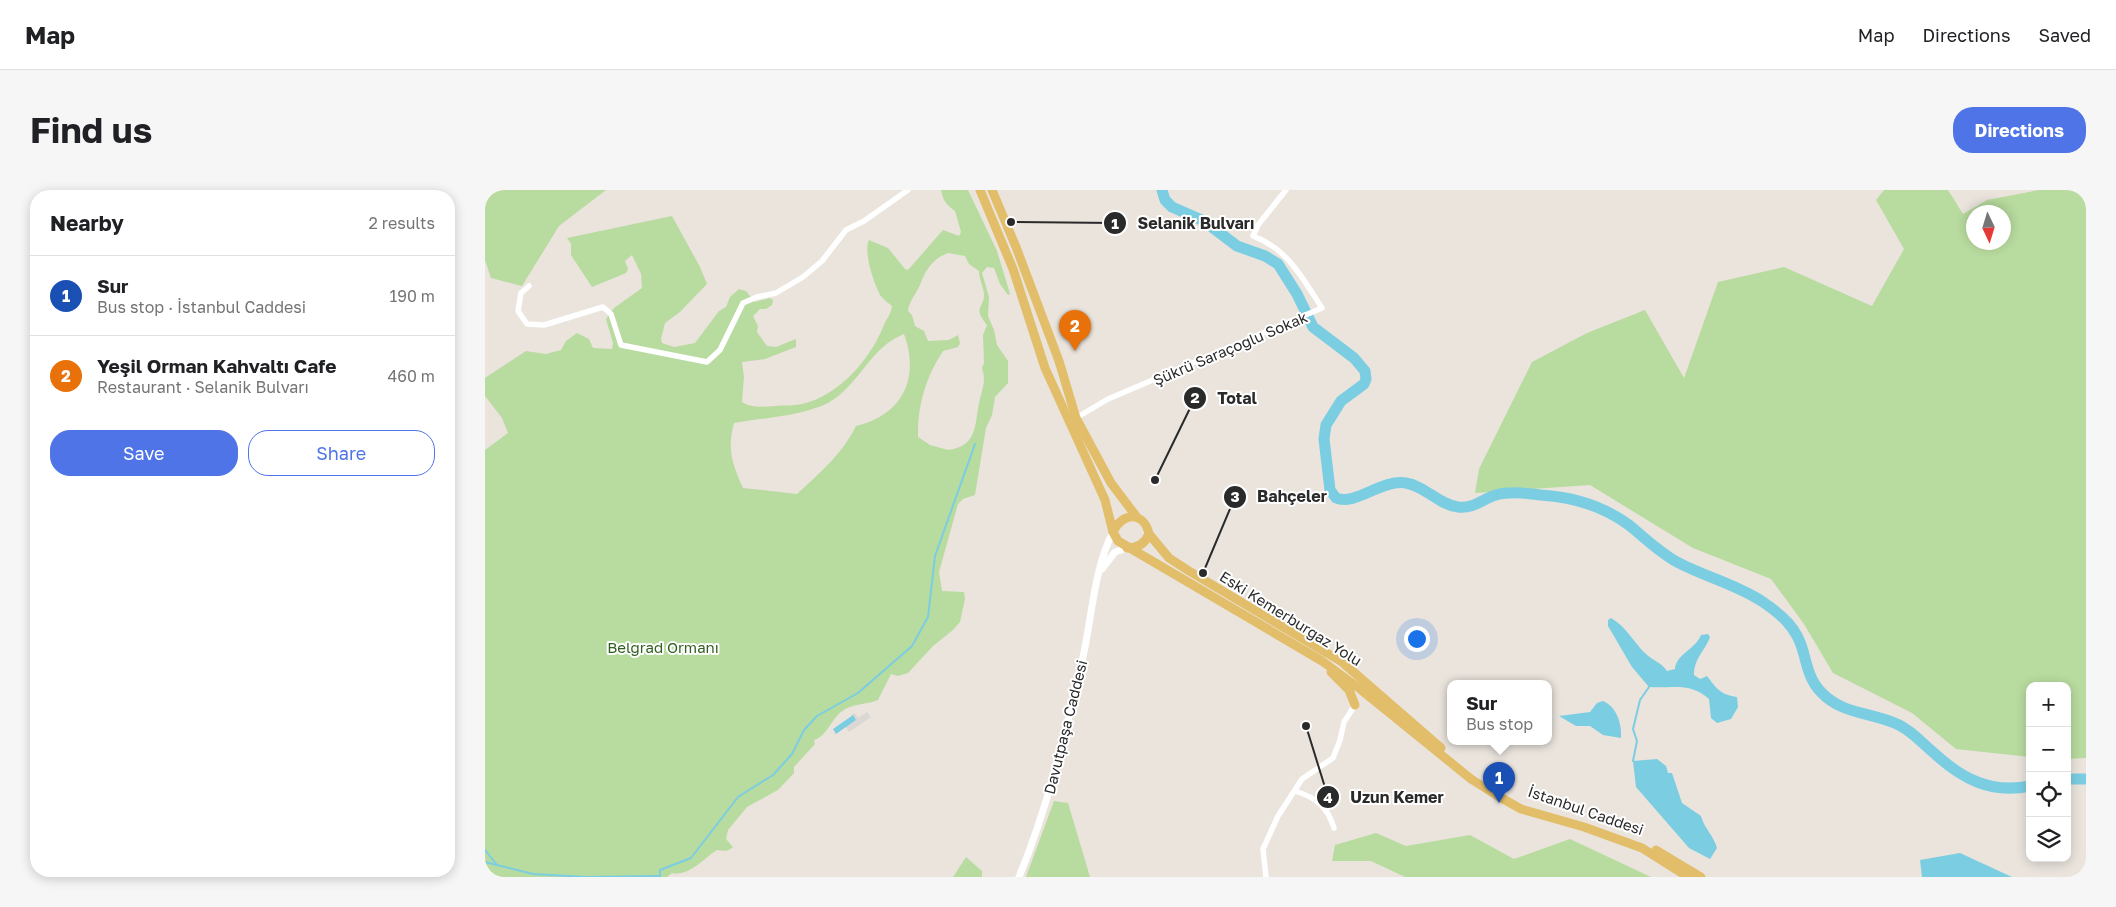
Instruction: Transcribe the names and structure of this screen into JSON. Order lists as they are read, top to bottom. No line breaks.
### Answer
{"streets":{"main road":["Eski Kemerburgaz Yolu","İstanbul Caddesi"],"street":["Şükrü Saraçoğlu Sokak","Davutpaşa Caddesi"]},"crossings":[["Eski Kemerburgaz Yolu","Davutpaşa Caddesi"],["Eski Kemerburgaz Yolu","İstanbul Caddesi"]],"parks":["Belgrad Ormanı"],"places":["Selanik Bulvarı","Total","Bahçeler","Uzun Kemer"],"north":"bottom","page":{"header":"Map","nav":["Map","Directions","Saved"],"buttons":["Directions",["Save","Share"]],"title":"Find us","heading":["Nearby","2 results"],"list":[{"mark":"1","name":"Sur","note":"Bus stop · İstanbul Caddesi","value":"190 m"},{"mark":"2","name":"Yeşil Orman Kahvaltı Cafe","note":"Restaurant · Selanik Bulvarı","value":"460 m"}],"pins":["2","1"],"popup":["Sur","Bus stop"],"map_buttons":["+","−"]}}
